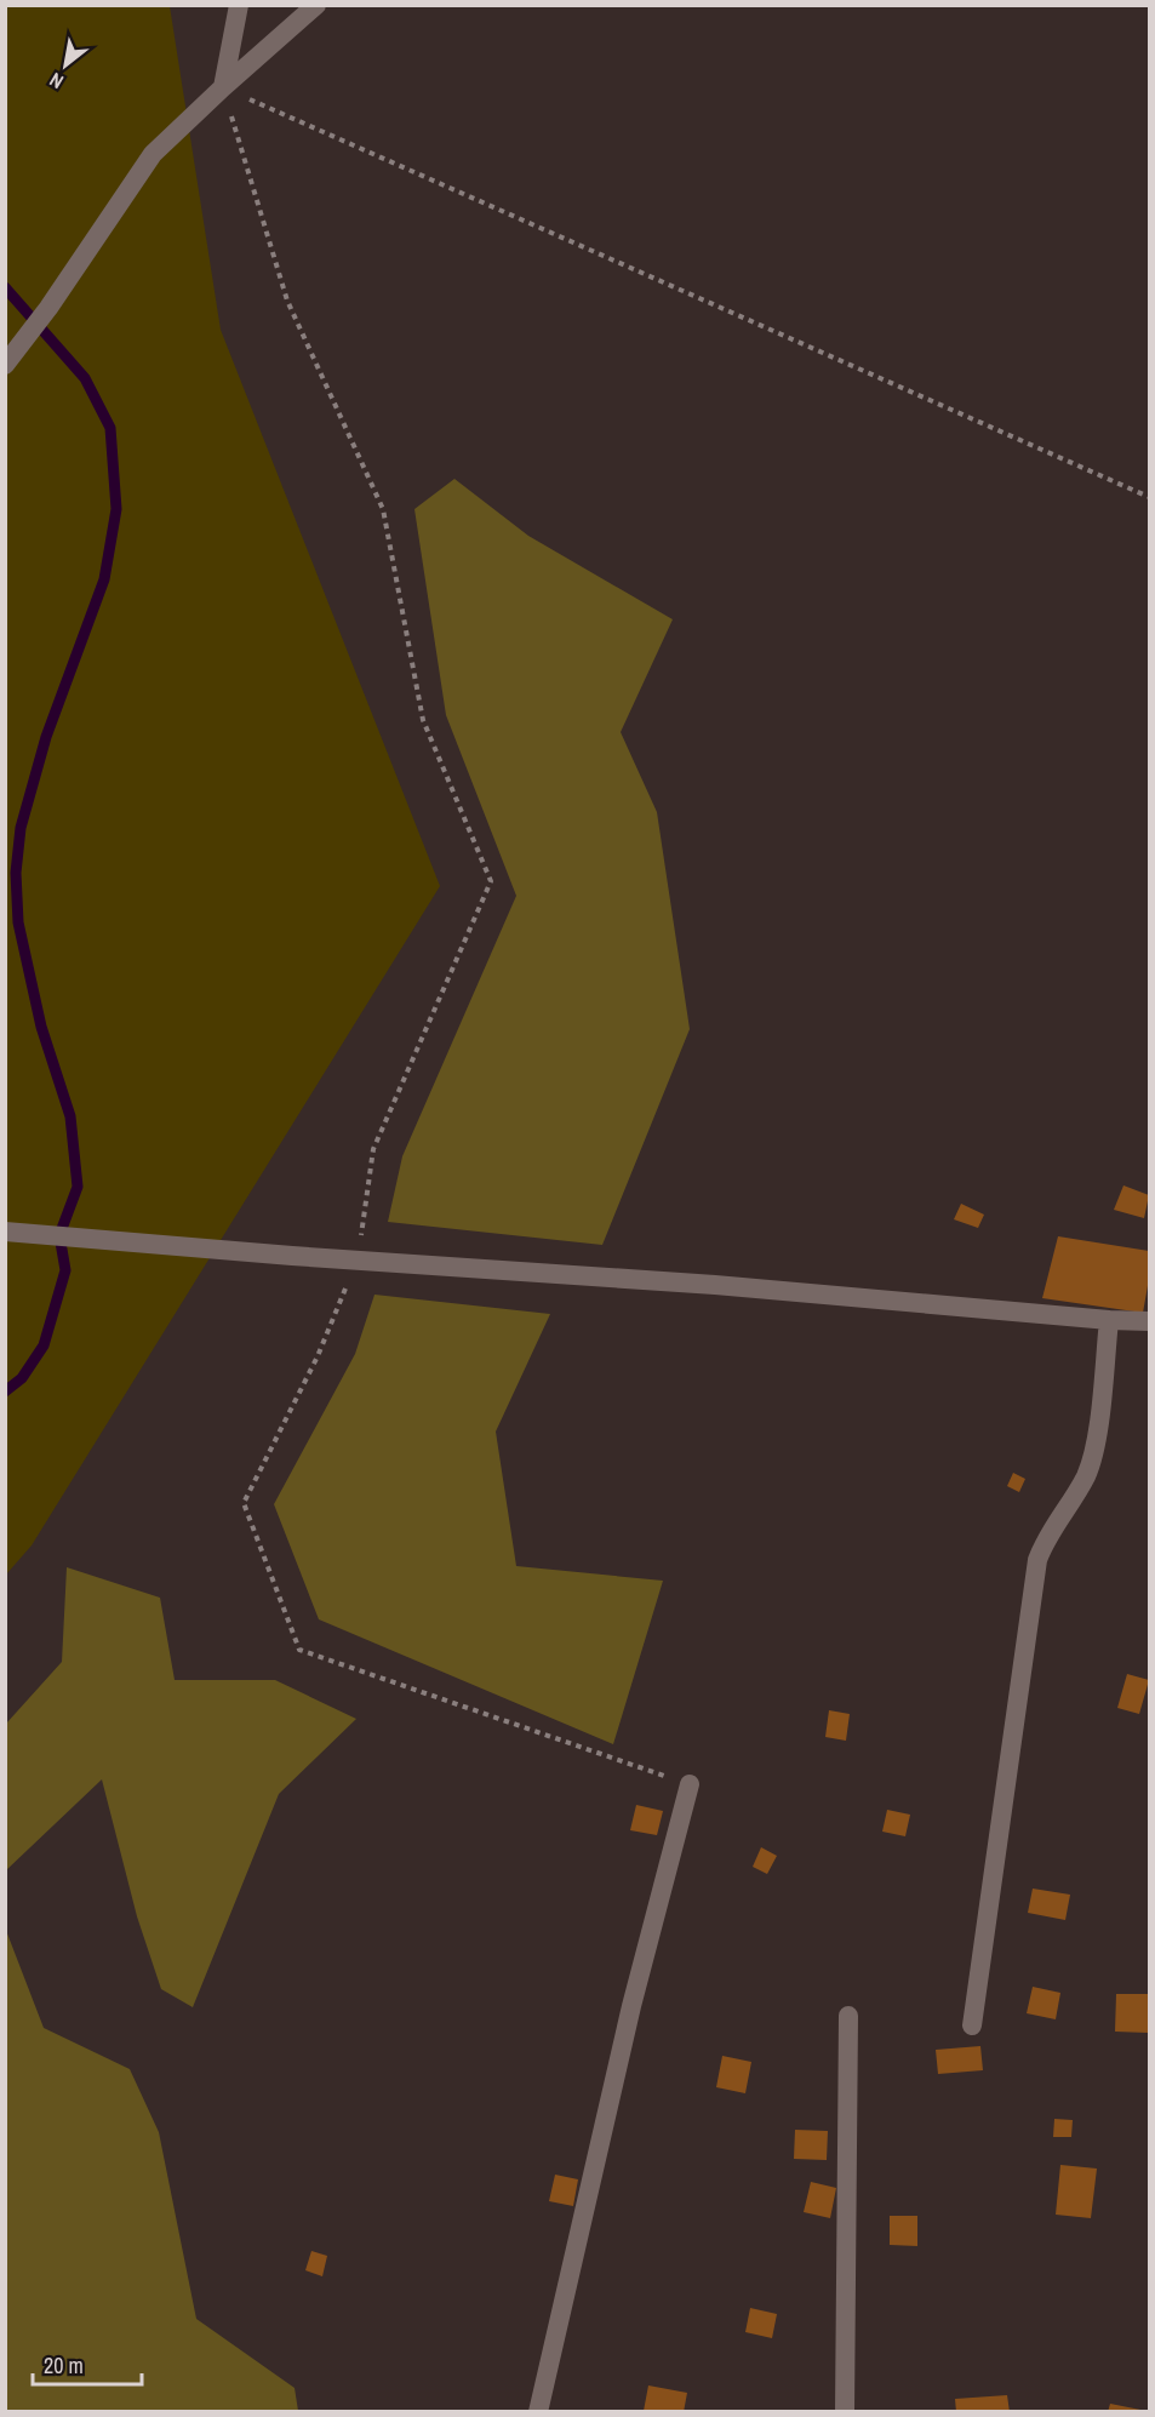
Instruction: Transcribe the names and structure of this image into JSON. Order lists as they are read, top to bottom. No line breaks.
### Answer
{"scale_bar":"20 m","north":"bottom left"}
